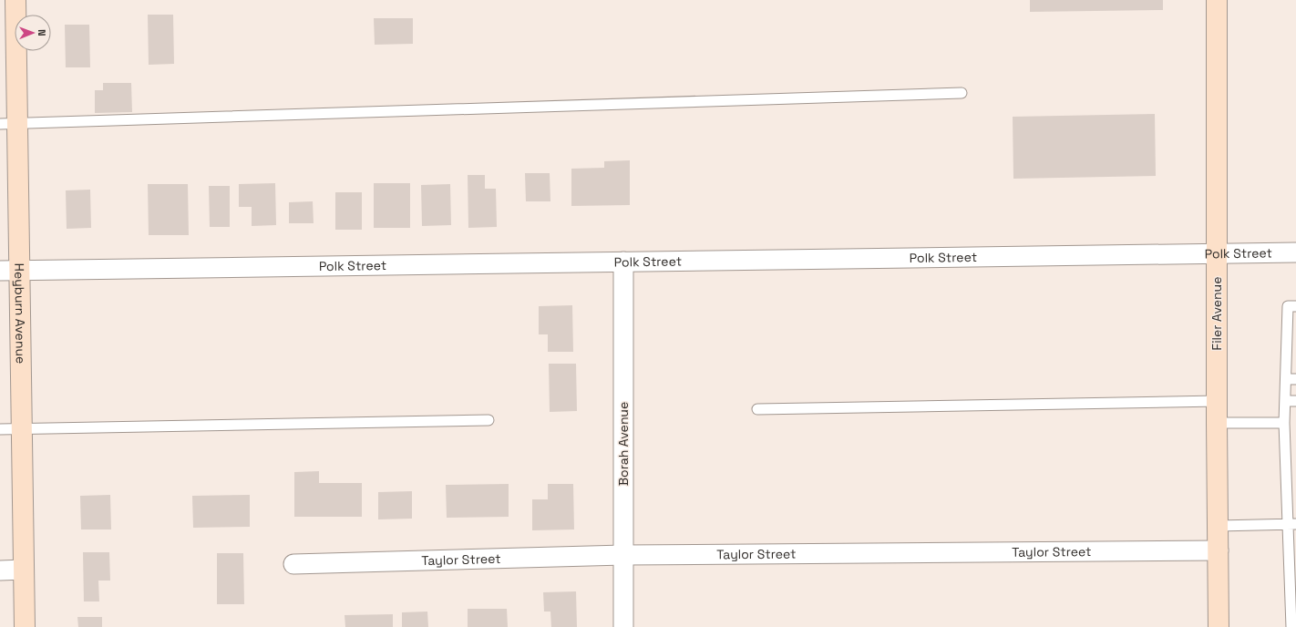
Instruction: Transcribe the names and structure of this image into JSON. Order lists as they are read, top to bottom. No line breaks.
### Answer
{"streets":{"street":["Polk Street","Heyburn Avenue","Filer Avenue","Borah Avenue","Taylor Street"]},"crossings":[["Polk Street","Heyburn Avenue"],["Polk Street","Filer Avenue"],["Polk Street","Borah Avenue"],["Filer Avenue","Taylor Street"],["Borah Avenue","Taylor Street"]],"north":"right"}
